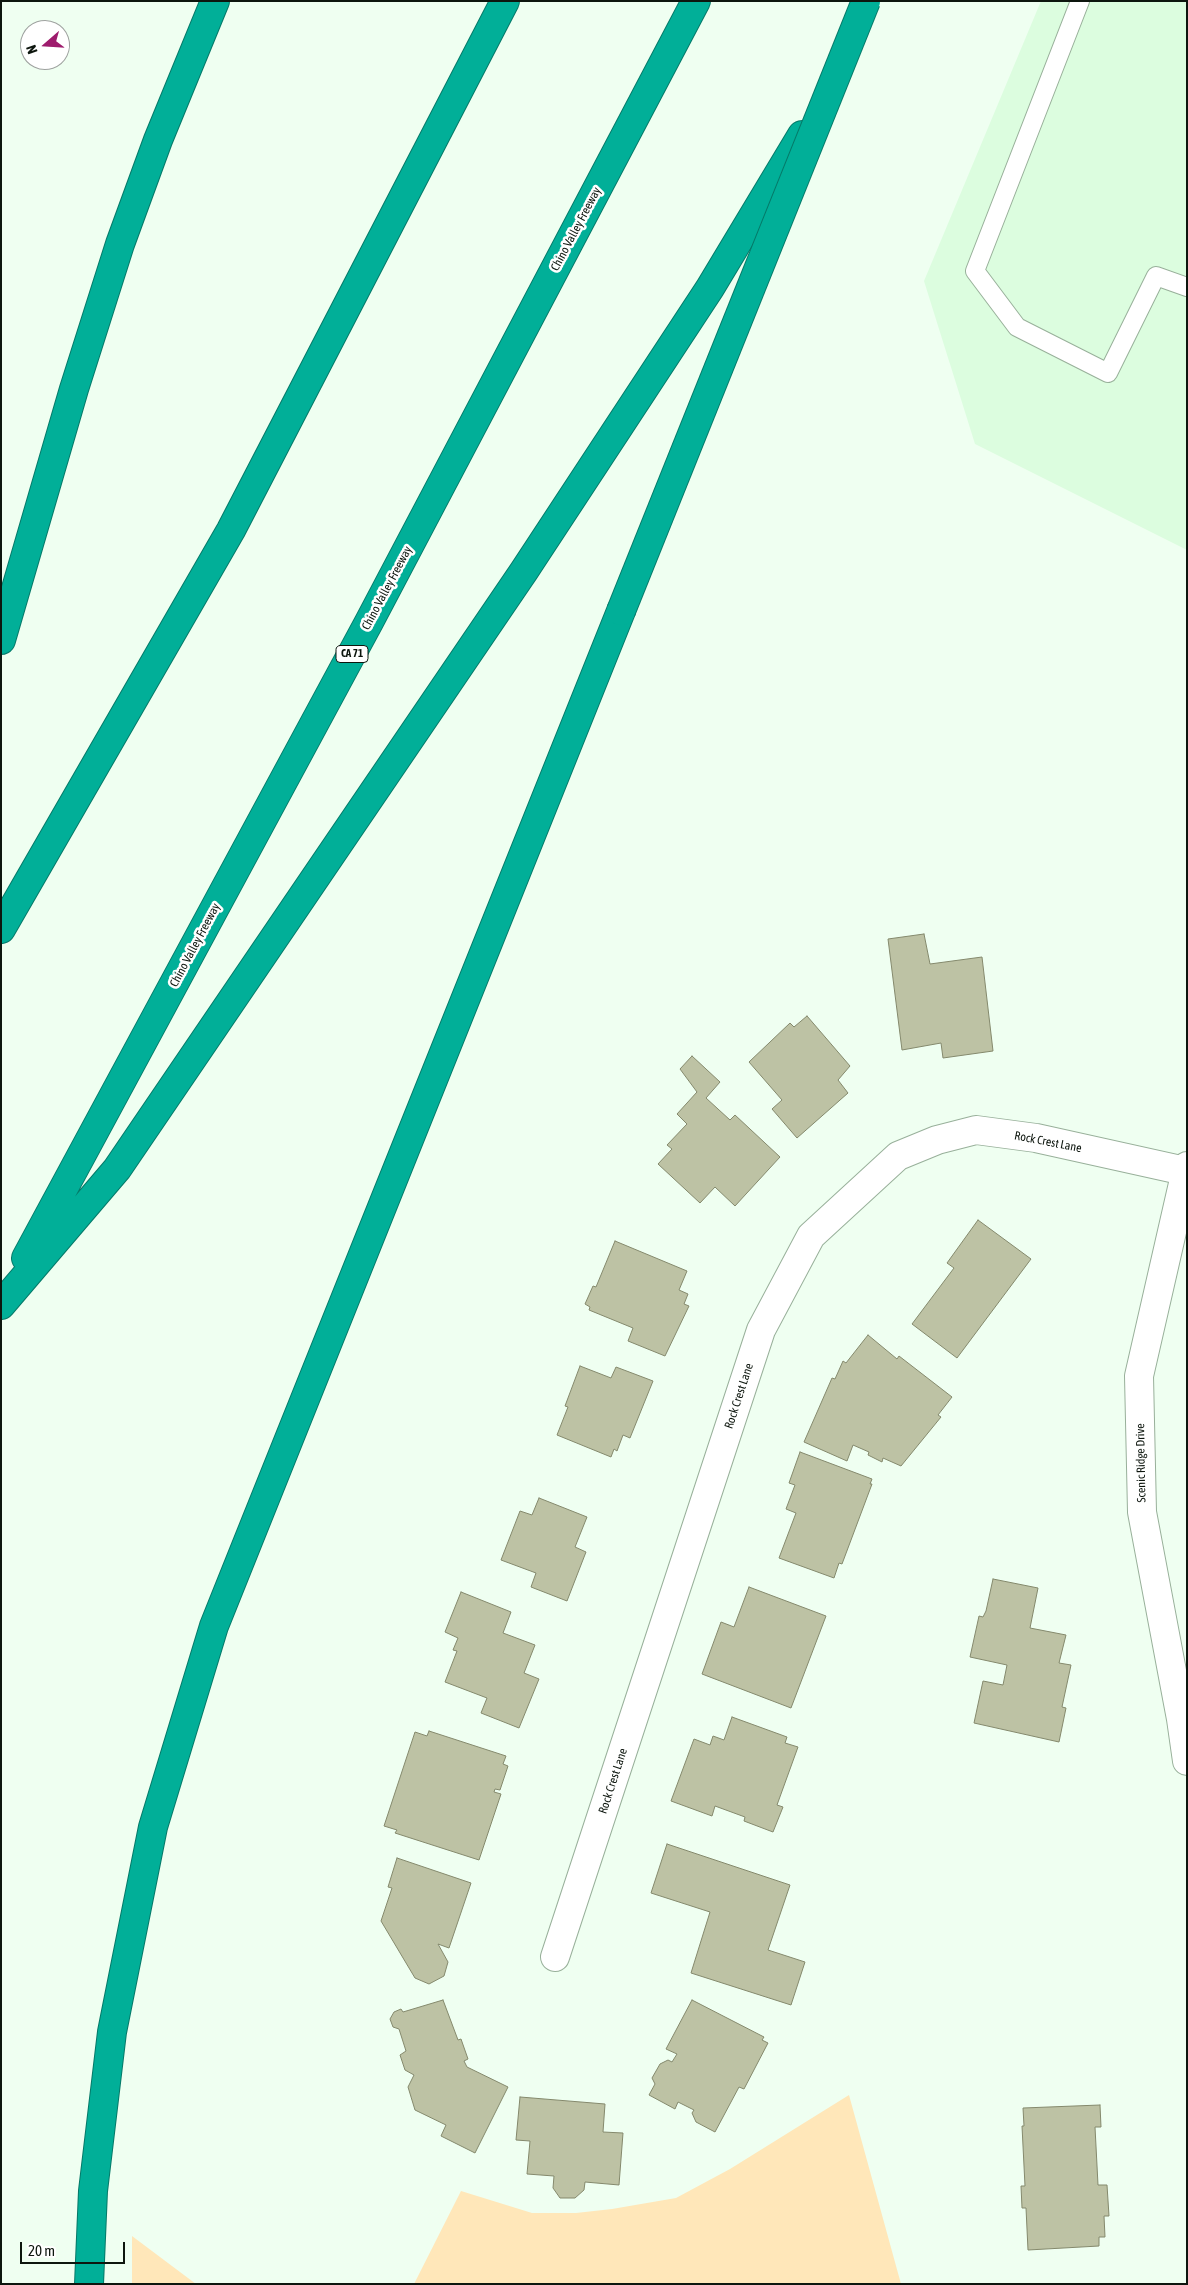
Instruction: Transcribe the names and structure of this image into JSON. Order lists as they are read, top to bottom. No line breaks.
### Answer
{"streets":{"highway":["Chino Valley Freeway","CA 71"],"street":["Rock Crest Lane","Scenic Ridge Drive"]},"crossings":[["Rock Crest Lane","Scenic Ridge Drive"]],"scale_bar":"20 m","north":"left"}
